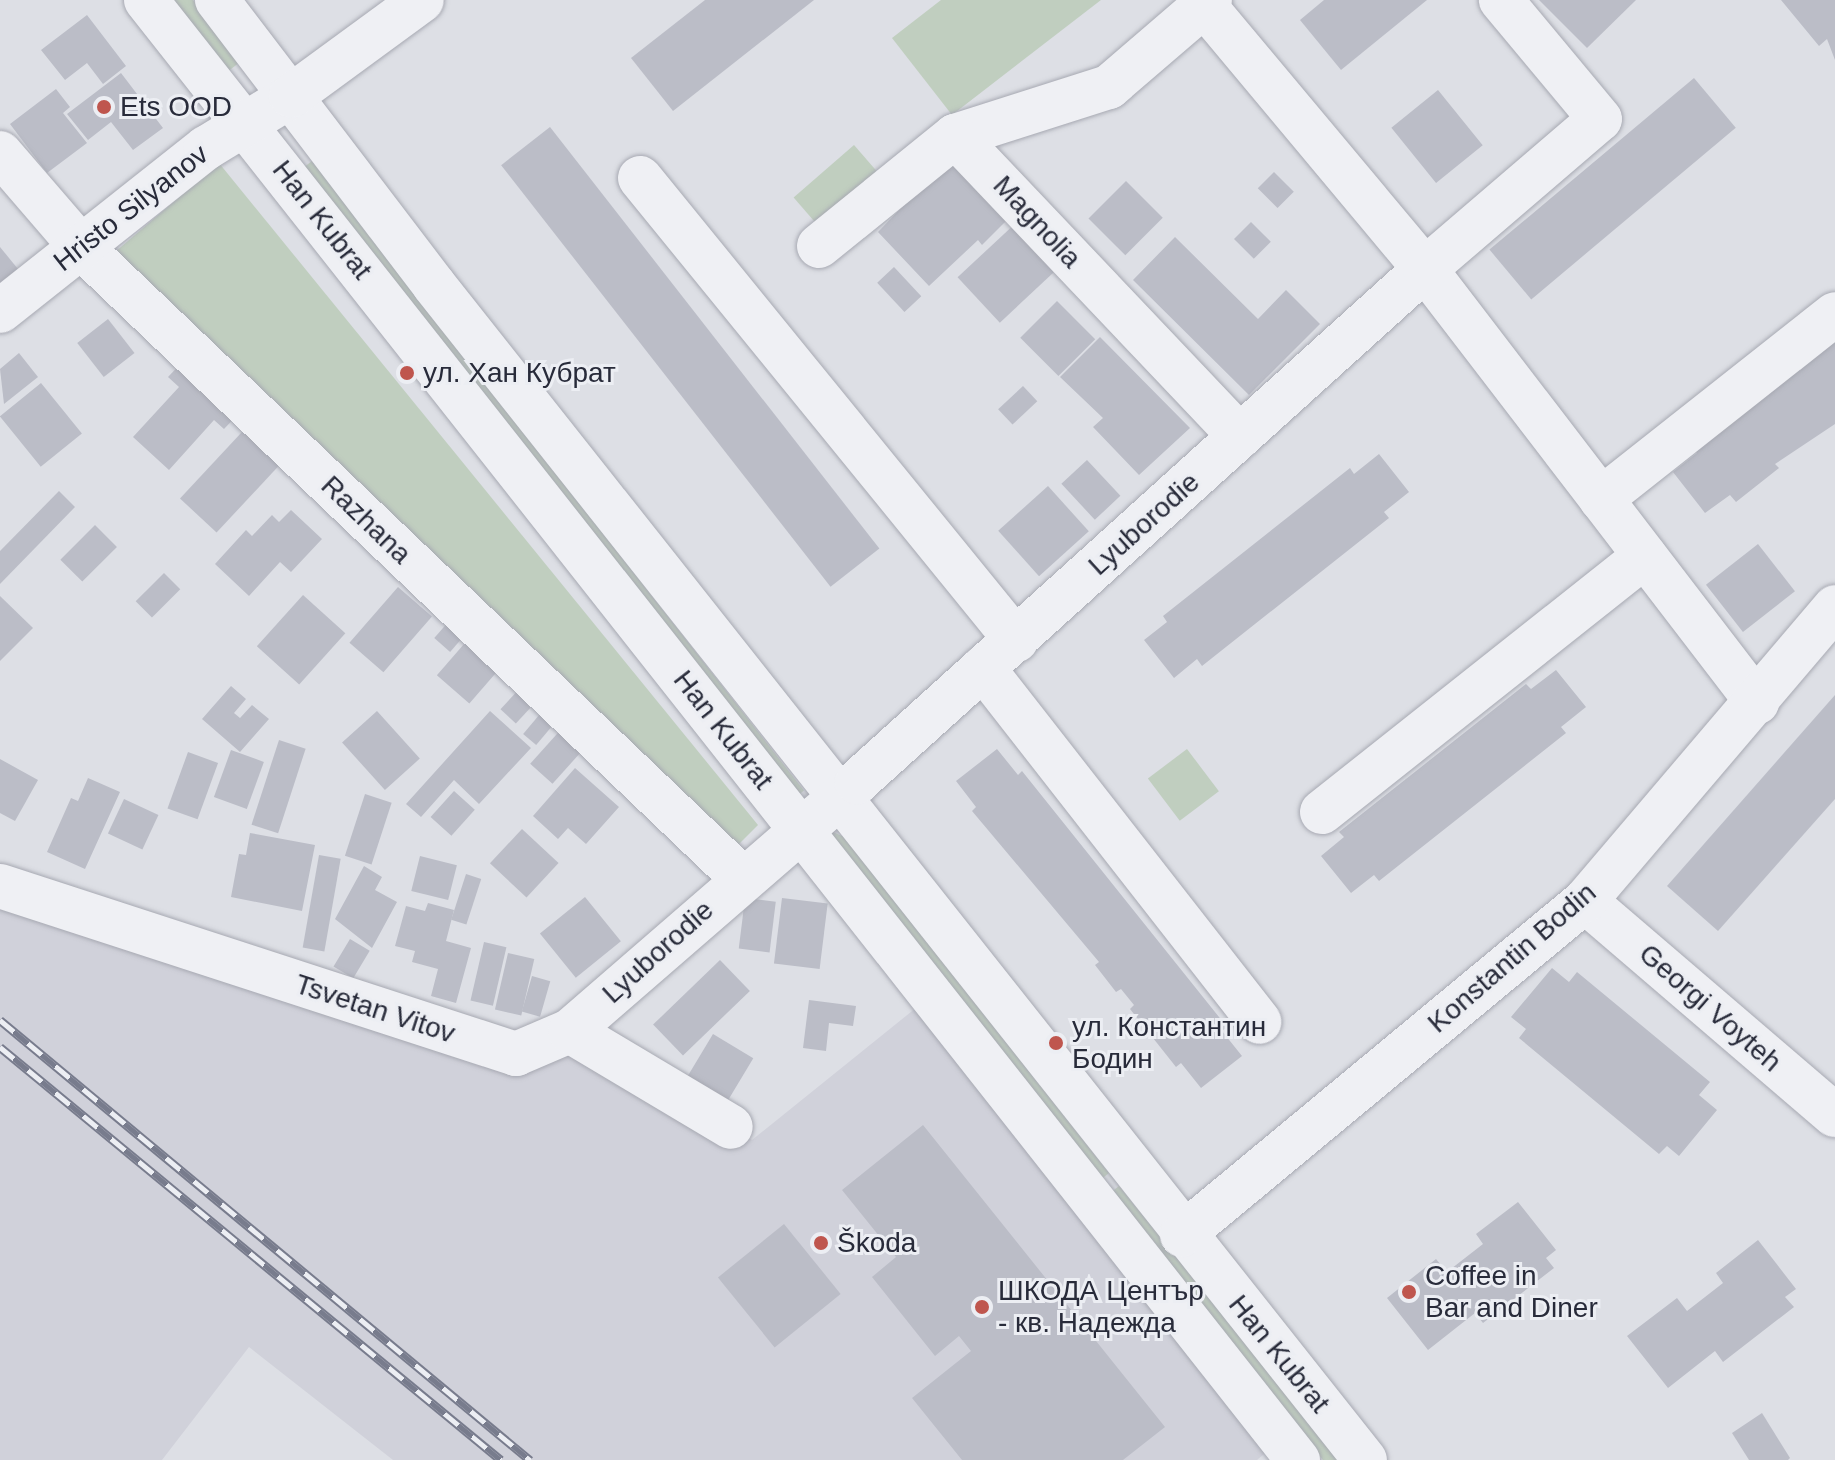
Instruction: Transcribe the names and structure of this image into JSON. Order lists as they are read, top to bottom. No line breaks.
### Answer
{"streets":{"street":["Hristo Silyanov","Han Kubrat","Magnolia","Razhana","Lyuborodie","Konstantin Bodin","Georgi Voyteh","Tsvetan Vitov"]},"crossings":[["Hristo Silyanov","Han Kubrat"],["Hristo Silyanov","Razhana"],["Han Kubrat","Lyuborodie"],["Han Kubrat","Konstantin Bodin"],["Magnolia","Lyuborodie"],["Razhana","Lyuborodie"],["Lyuborodie","Tsvetan Vitov"],["Konstantin Bodin","Georgi Voyteh"]],"places":["Ets OOD","ул. Хан Кубрат","ул. Константин Бодин","Škoda","Coffee in Bar and Diner","ШКОДА Център - кв. Надежда"]}
